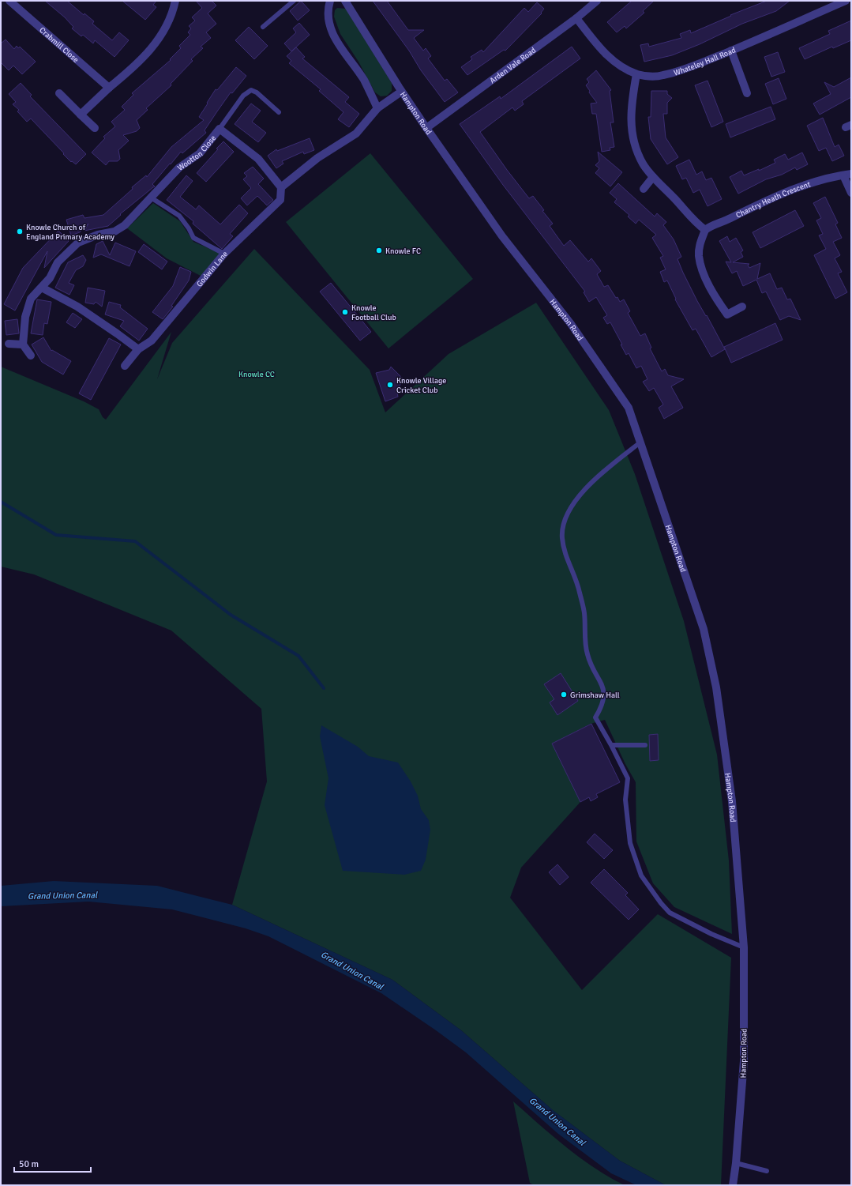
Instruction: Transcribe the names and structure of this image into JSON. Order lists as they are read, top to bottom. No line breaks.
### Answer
{"streets":{"street":["Crabmill Close","Whateley Hall Road","Arden Vale Road","Hampton Road","Wootton Close","Chantry Heath Crescent","Godwin Lane"]},"crossings":[["Whateley Hall Road","Arden Vale Road"],["Arden Vale Road","Hampton Road"],["Wootton Close","Godwin Lane"]],"water":["Grand Union Canal"],"parks":["Knowle CC"],"places":["Knowle Church of England Primary Academy","Knowle FC","Knowle Football Club","Knowle Village Cricket Club","Grimshaw Hall"],"scale_bar":"50 m"}
